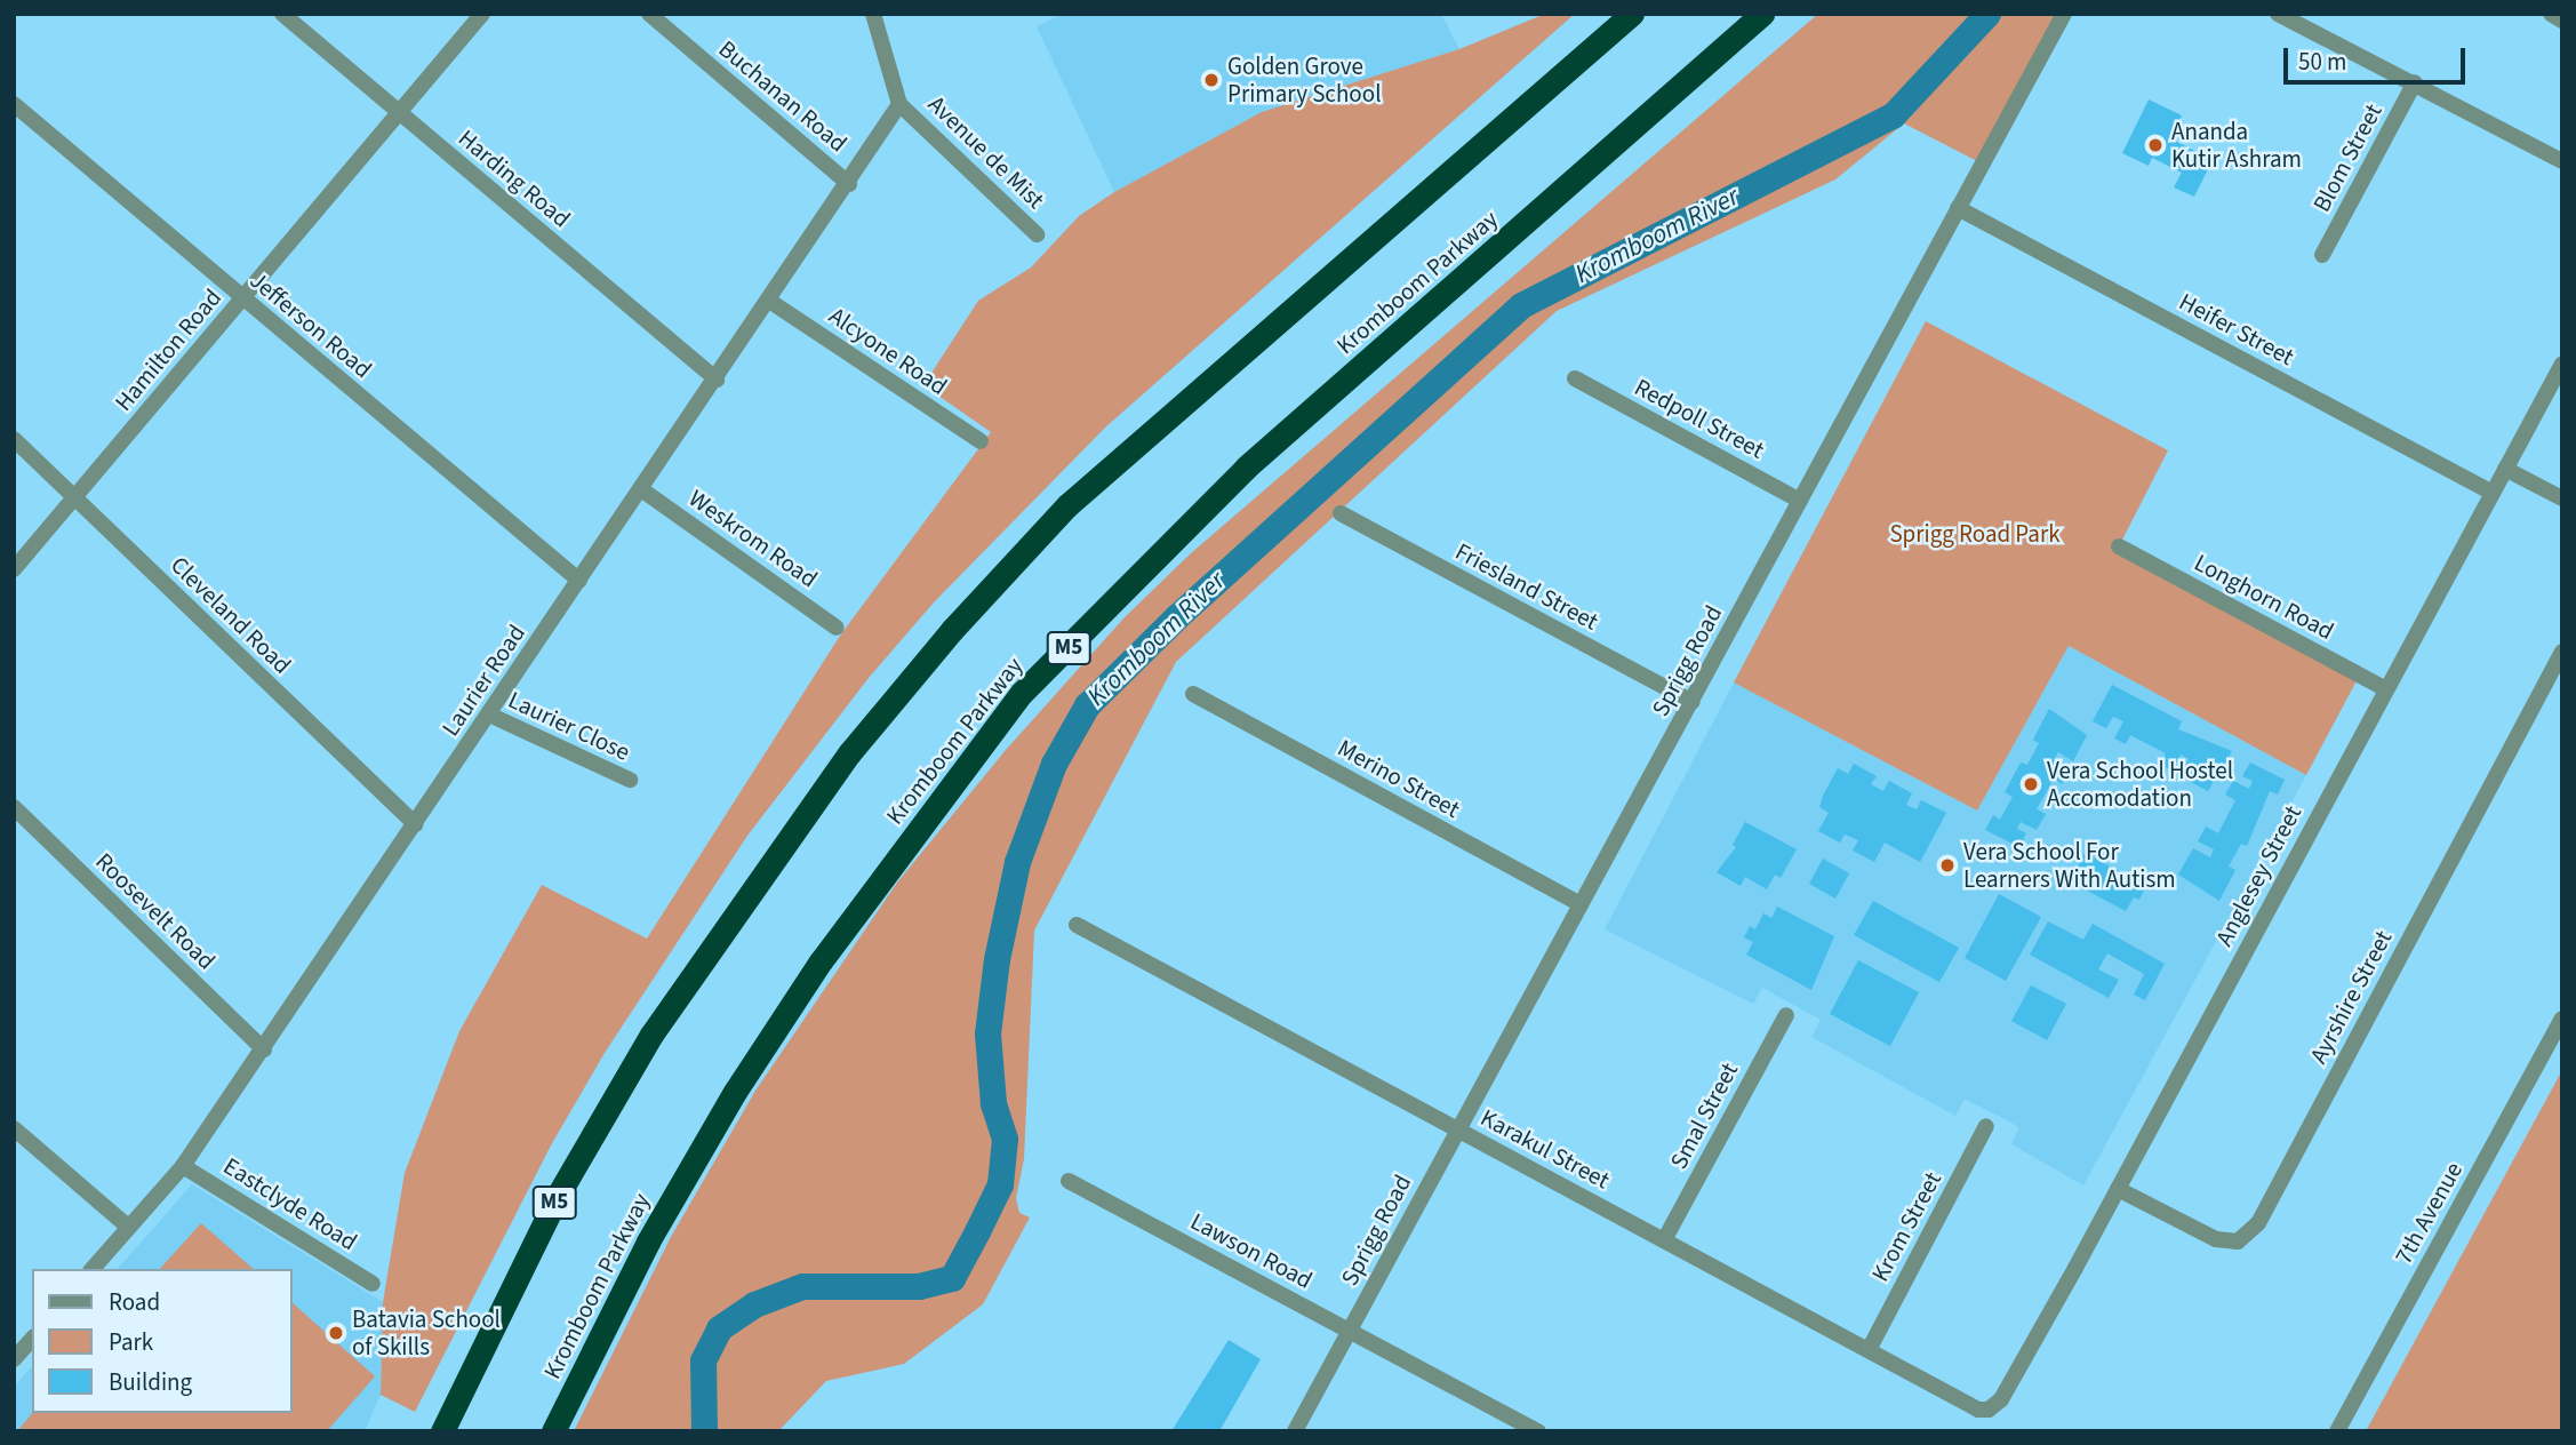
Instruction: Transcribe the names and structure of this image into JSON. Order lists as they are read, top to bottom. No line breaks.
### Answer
{"streets":{"highway":["Kromboom Parkway","M5"],"street":["Buchanan Road","Avenue de Mist","Blom Street","Harding Road","Jefferson Road","Heifer Street","Hamilton Road","Alcyone Road","Redpoll Street","Weskrom Road","Friesland Street","Longhorn Road","Cleveland Road","Sprigg Road","Laurier Road","Laurier Close","Merino Street","Anglesey Street","Roosevelt Road","Ayrshire Street","Smal Street","Karakul Street","Eastclyde Road","7th Avenue","Krom Street","Lawson Road"]},"crossings":[["Buchanan Road","Laurier Road"],["Avenue de Mist","Laurier Road"],["Harding Road","Hamilton Road"],["Harding Road","Laurier Road"],["Jefferson Road","Hamilton Road"],["Jefferson Road","Laurier Road"],["Heifer Street","Sprigg Road"],["Heifer Street","Anglesey Street"],["Hamilton Road","Cleveland Road"],["Alcyone Road","Laurier Road"],["Redpoll Street","Sprigg Road"],["Weskrom Road","Laurier Road"],["Friesland Street","Sprigg Road"],["Longhorn Road","Anglesey Street"],["Cleveland Road","Laurier Road"],["Sprigg Road","Merino Street"],["Sprigg Road","Karakul Street"],["Sprigg Road","Lawson Road"],["Laurier Road","Laurier Close"],["Laurier Road","Roosevelt Road"],["Laurier Road","Eastclyde Road"],["Anglesey Street","Ayrshire Street"],["Anglesey Street","Karakul Street"],["Smal Street","Karakul Street"],["Karakul Street","Krom Street"]],"water":["Kromboom River"],"parks":["Sprigg Road Park"],"places":["Golden Grove Primary School","Ananda Kutir Ashram","Vera School Hostel Accomodation","Vera School For Learners With Autism","Batavia School of Skills"],"legend":["Road","Park","Building"],"scale_bar":"50 m"}
